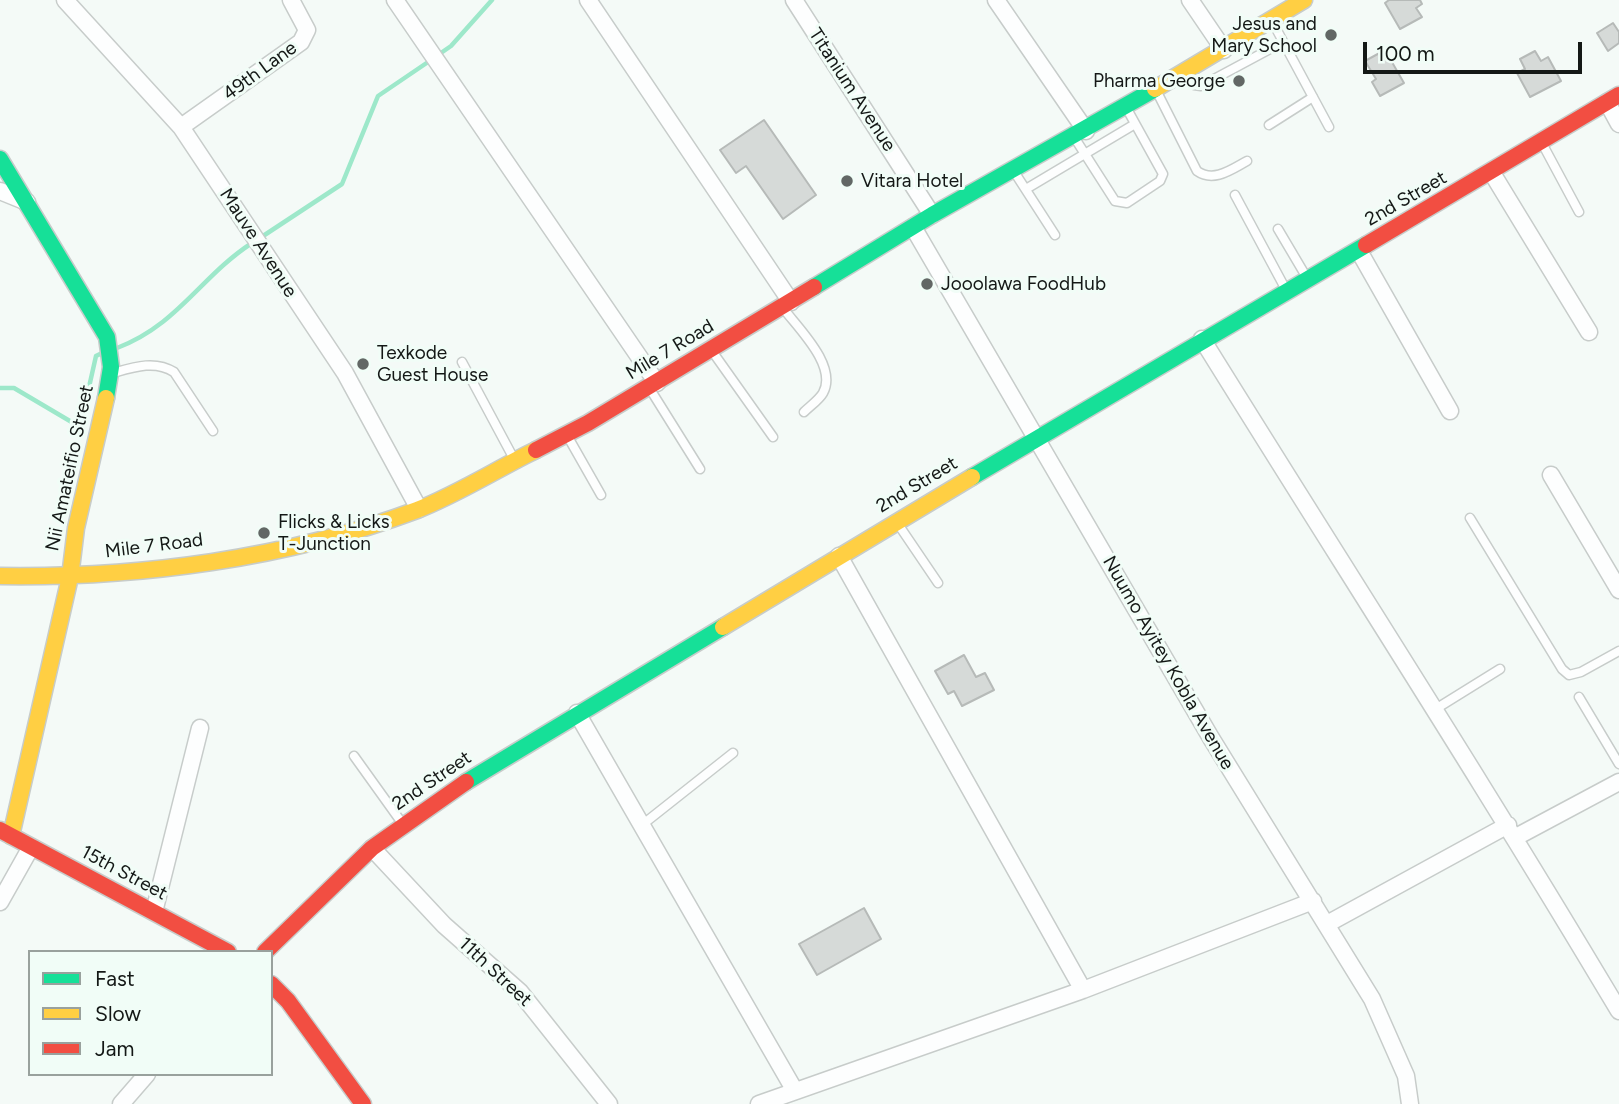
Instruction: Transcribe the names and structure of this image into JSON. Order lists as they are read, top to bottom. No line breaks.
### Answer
{"streets":{"street":["49th Lane","Titanium Avenue","2nd Street","Mauve Avenue","Mile 7 Road","Nii Amateifio Street","Nuumo Ayitey Kobla Avenue","15th Street","11th Street"]},"crossings":[["49th Lane","Mauve Avenue"],["Titanium Avenue","Mile 7 Road"],["2nd Street","Nuumo Ayitey Kobla Avenue"],["2nd Street","11th Street"],["Mauve Avenue","Mile 7 Road"],["Mile 7 Road","Nii Amateifio Street"],["Mile 7 Road","Nuumo Ayitey Kobla Avenue"],["Nii Amateifio Street","15th Street"]],"places":["Jesus and Mary School","Pharma George","Vitara Hotel","Jooolawa FoodHub","Texkode Guest House","Flicks & Licks T-Junction"],"legend":["Fast","Slow","Jam"],"scale_bar":"100 m"}
